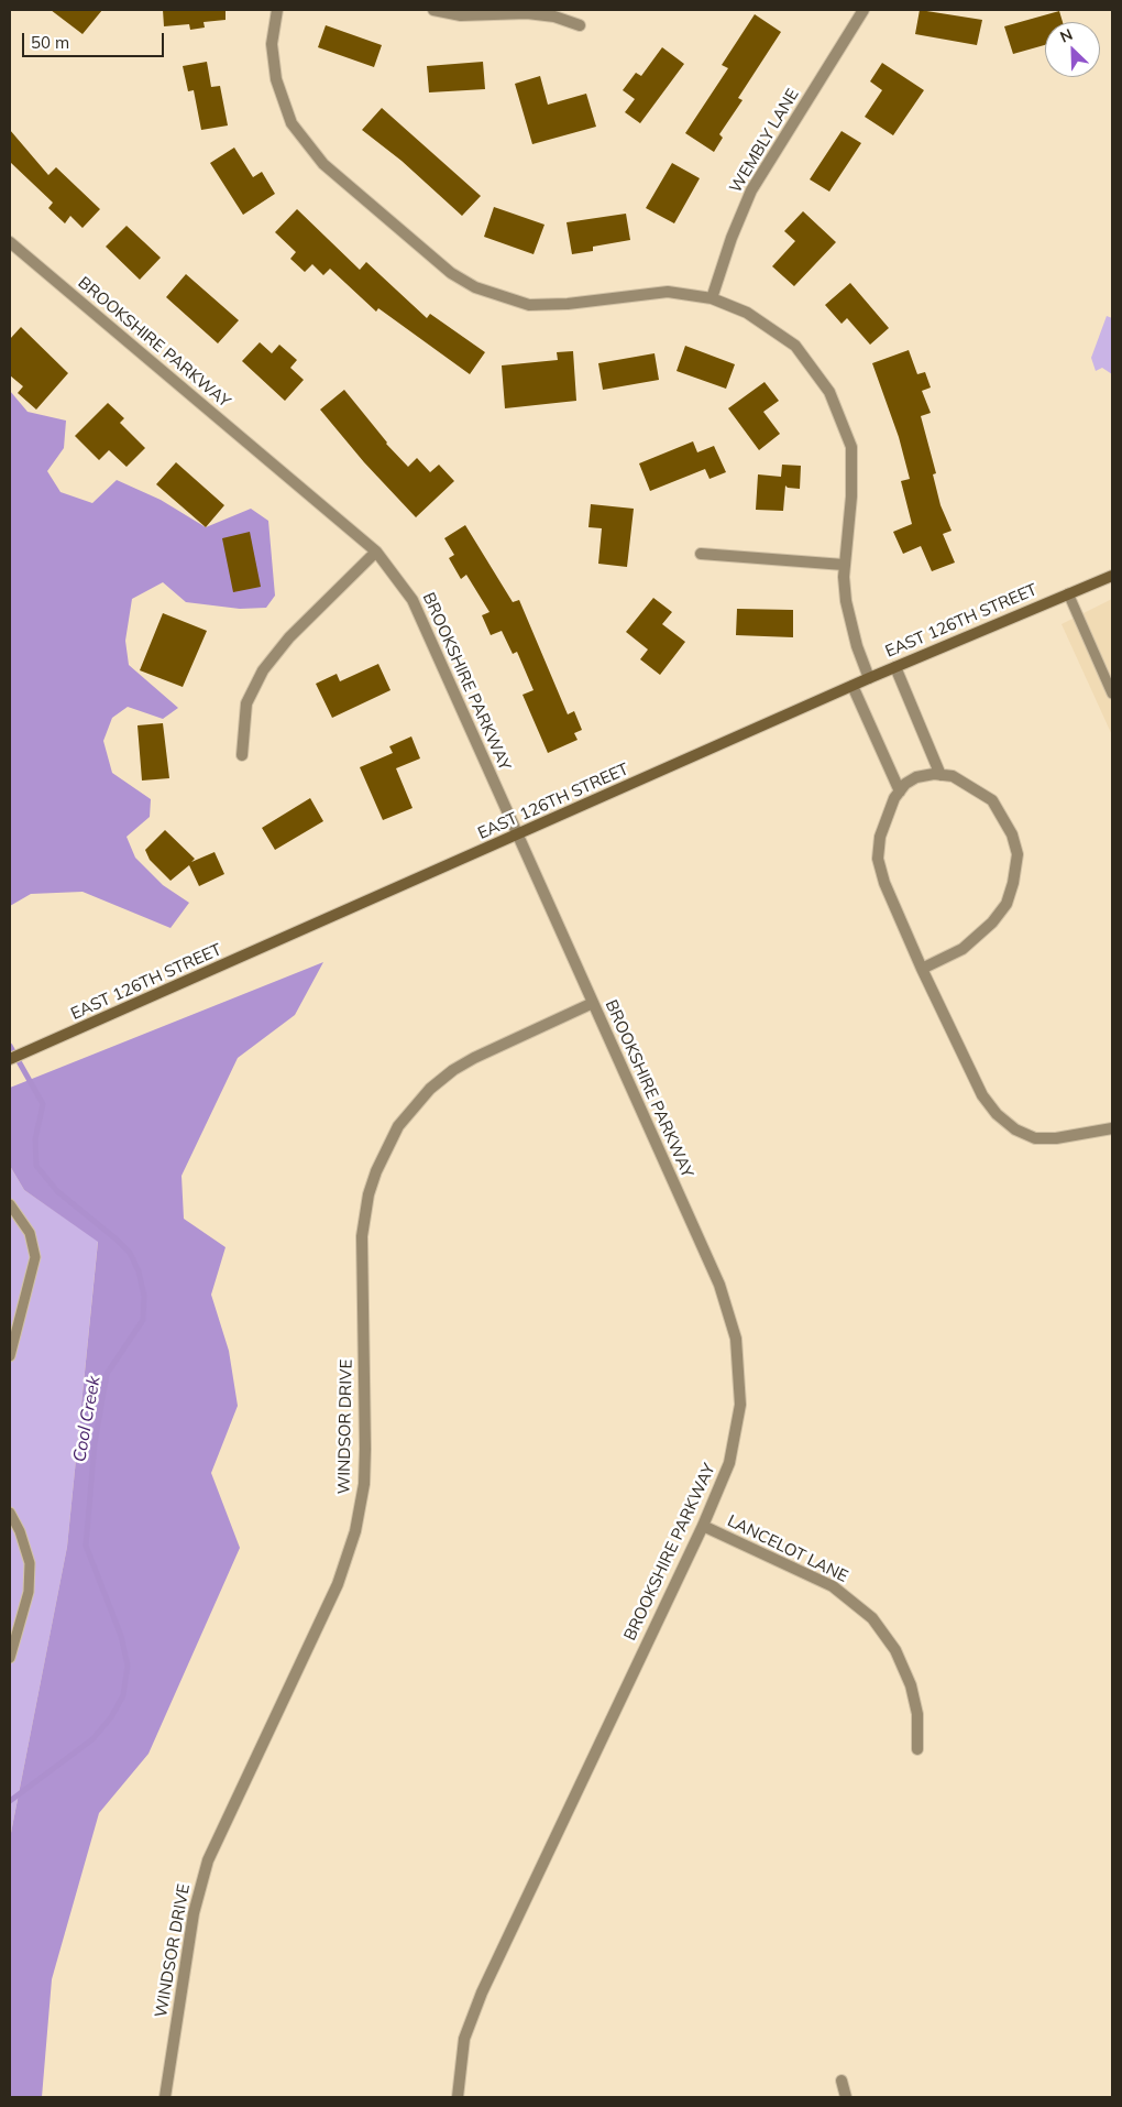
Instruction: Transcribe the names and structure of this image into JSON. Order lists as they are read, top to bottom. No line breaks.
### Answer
{"streets":{"street":["WEMBLY LANE","BROOKSHIRE PARKWAY","EAST 126TH STREET","WINDSOR DRIVE","LANCELOT LANE"]},"crossings":[["BROOKSHIRE PARKWAY","EAST 126TH STREET"],["BROOKSHIRE PARKWAY","WINDSOR DRIVE"],["BROOKSHIRE PARKWAY","LANCELOT LANE"]],"water":["Cool Creek"],"scale_bar":"50 m","north":"top left"}
